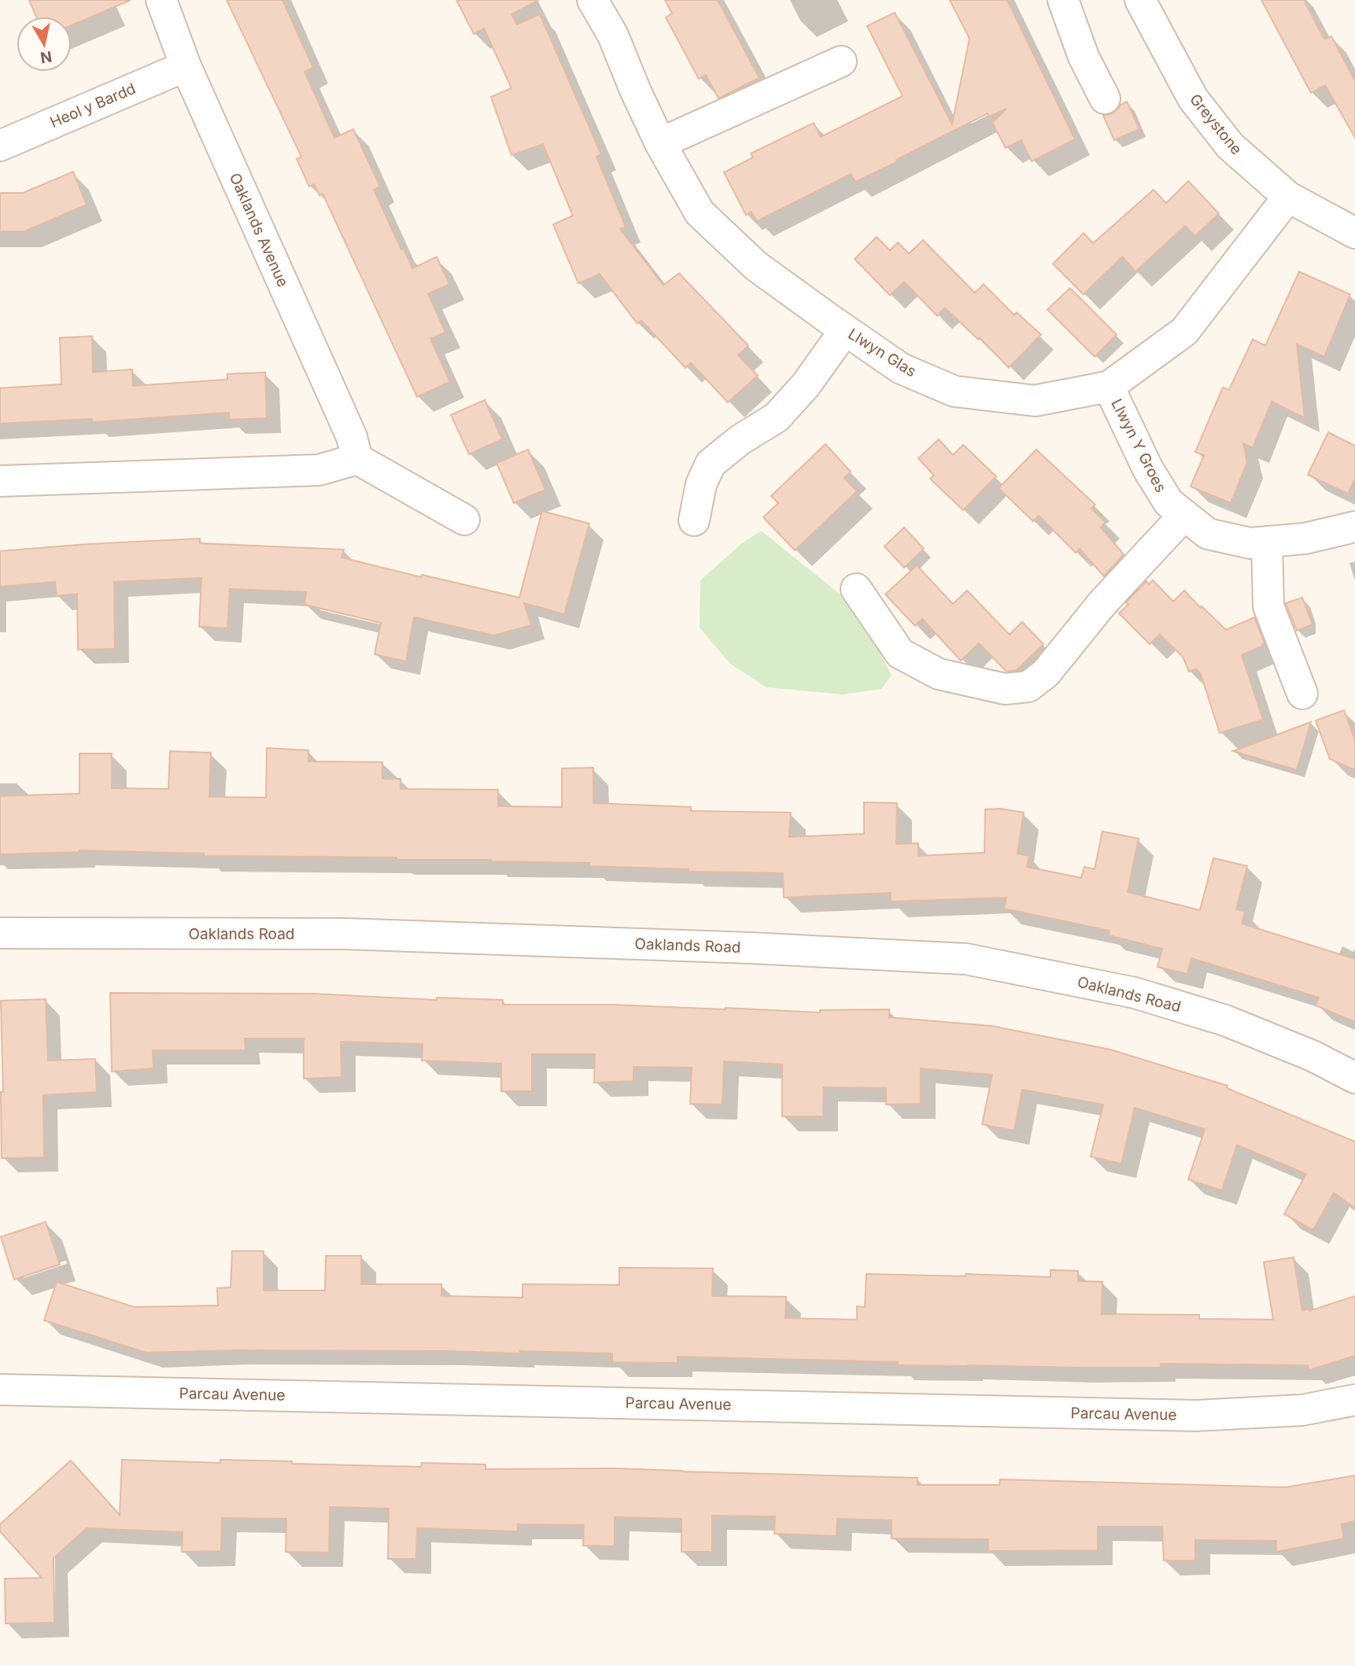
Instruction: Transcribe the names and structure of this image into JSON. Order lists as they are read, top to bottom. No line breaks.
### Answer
{"streets":{"street":["Heol y Bardd","Greystone","Oaklands Avenue","Llwyn Glas","Llwyn Y Groes","Oaklands Road","Parcau Avenue"]},"crossings":[["Heol y Bardd","Oaklands Avenue"],["Greystone","Llwyn Glas"],["Llwyn Glas","Llwyn Y Groes"]],"north":"bottom"}
